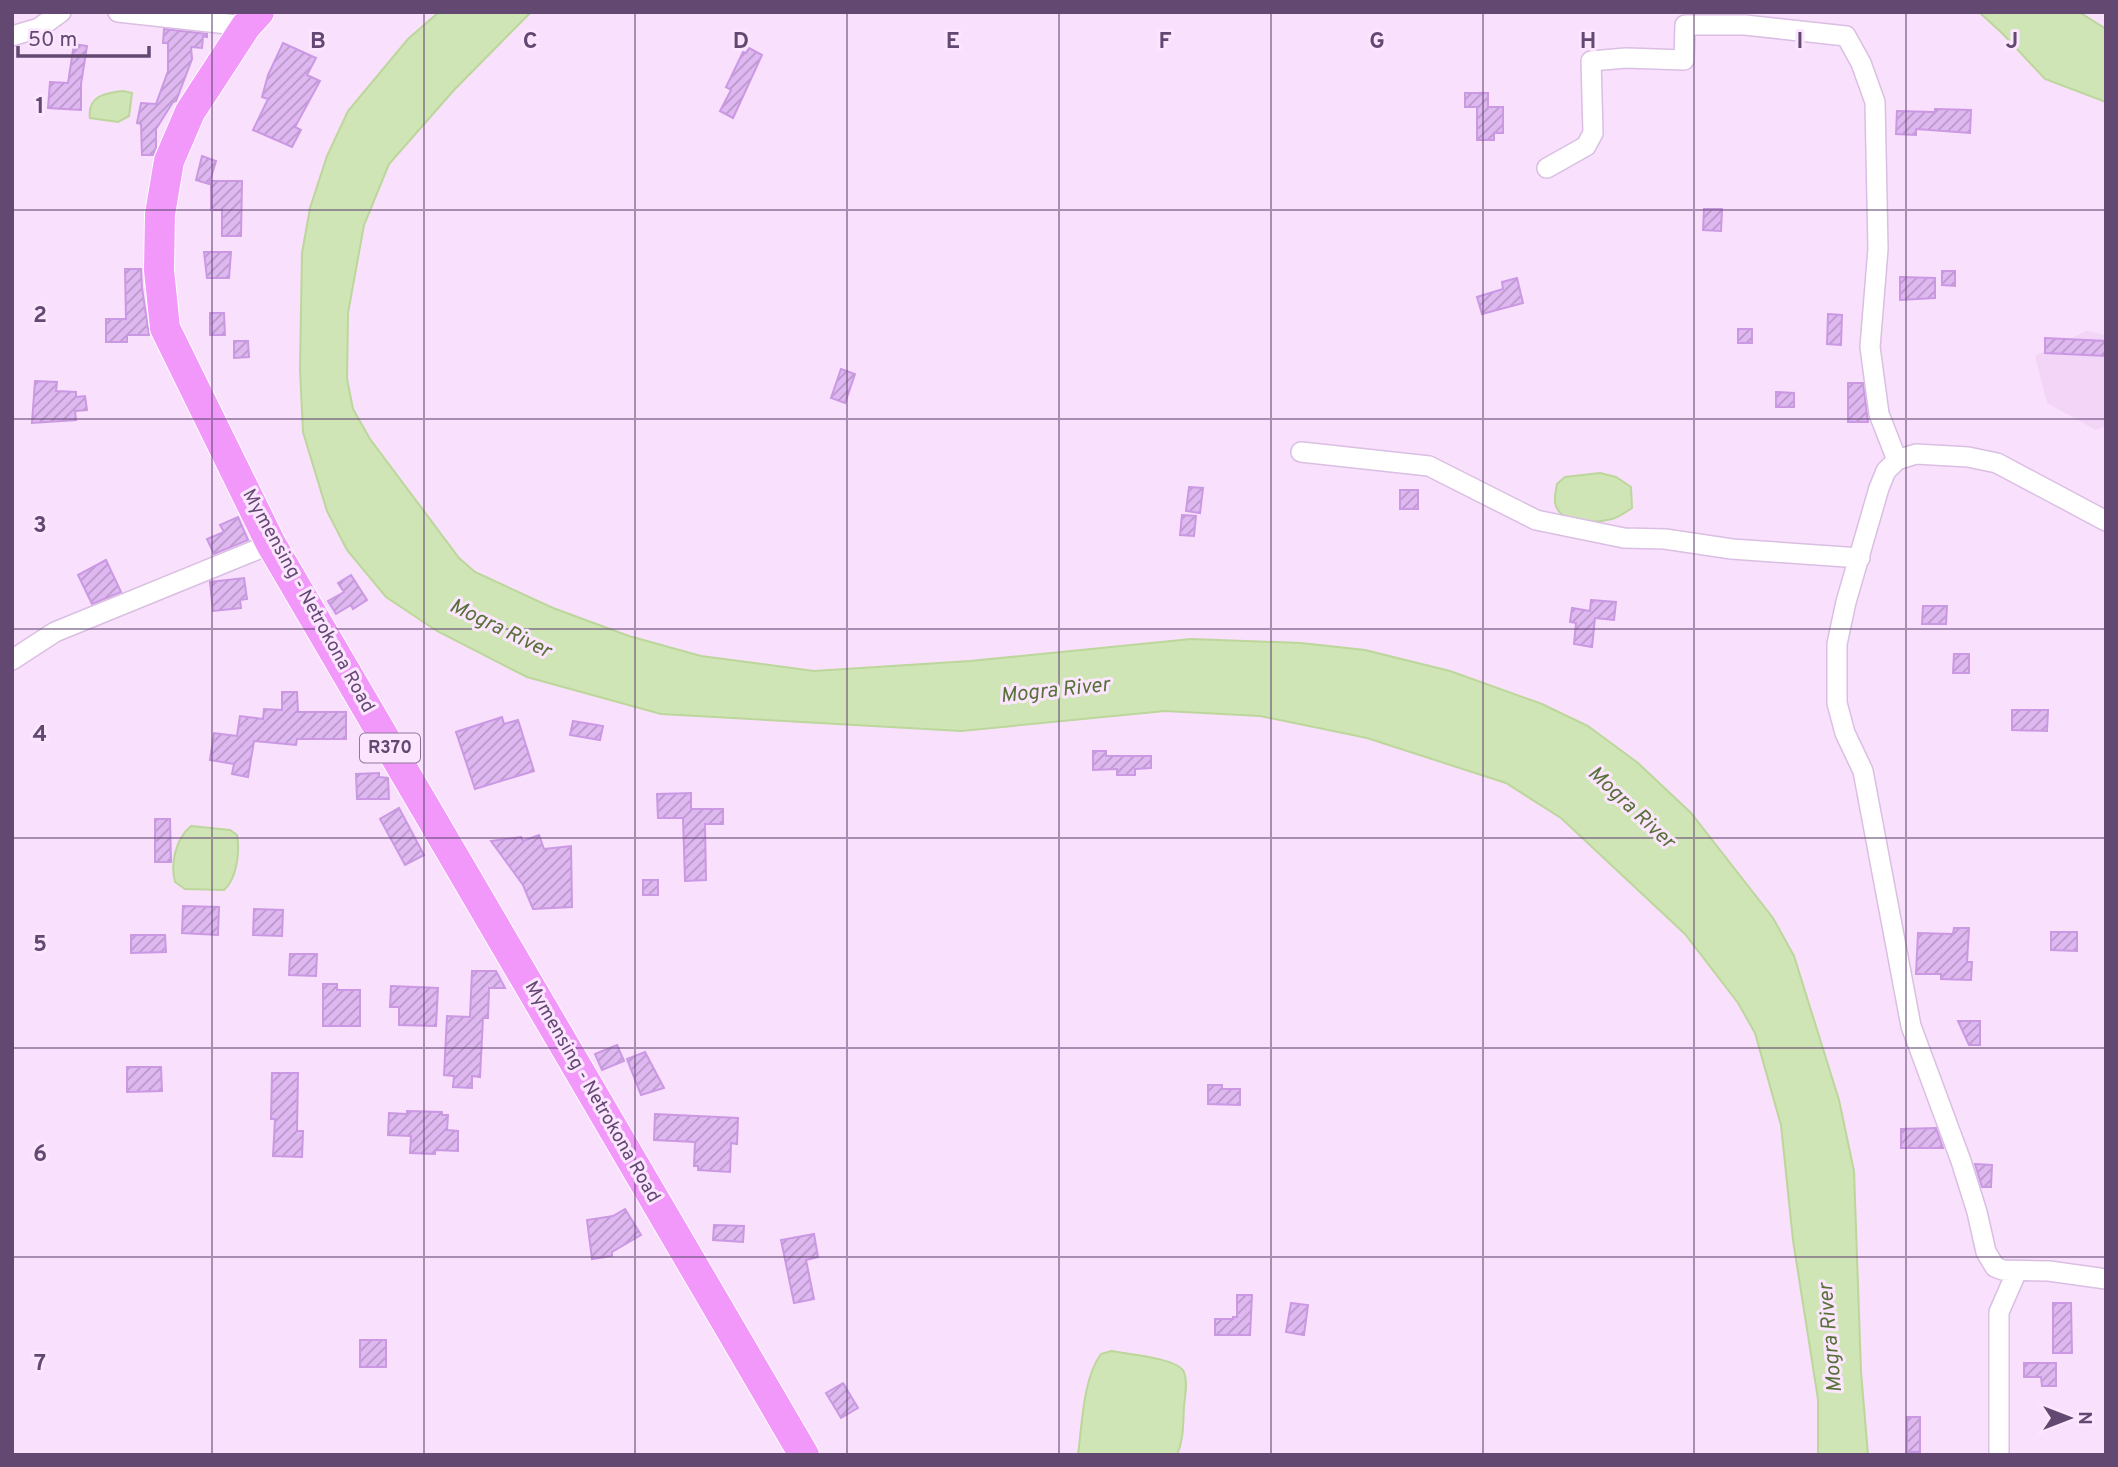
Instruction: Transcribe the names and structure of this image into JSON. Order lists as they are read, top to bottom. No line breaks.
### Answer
{"streets":{"main road":["Mymensing - Netrokona Road","R370"]},"water":["Mogra River"],"scale_bar":"50 m","north":"right","grid":{"columns":["B","C","D","E","F","G","H","I","J"],"rows":["1","2","3","4","5","6","7"]}}
